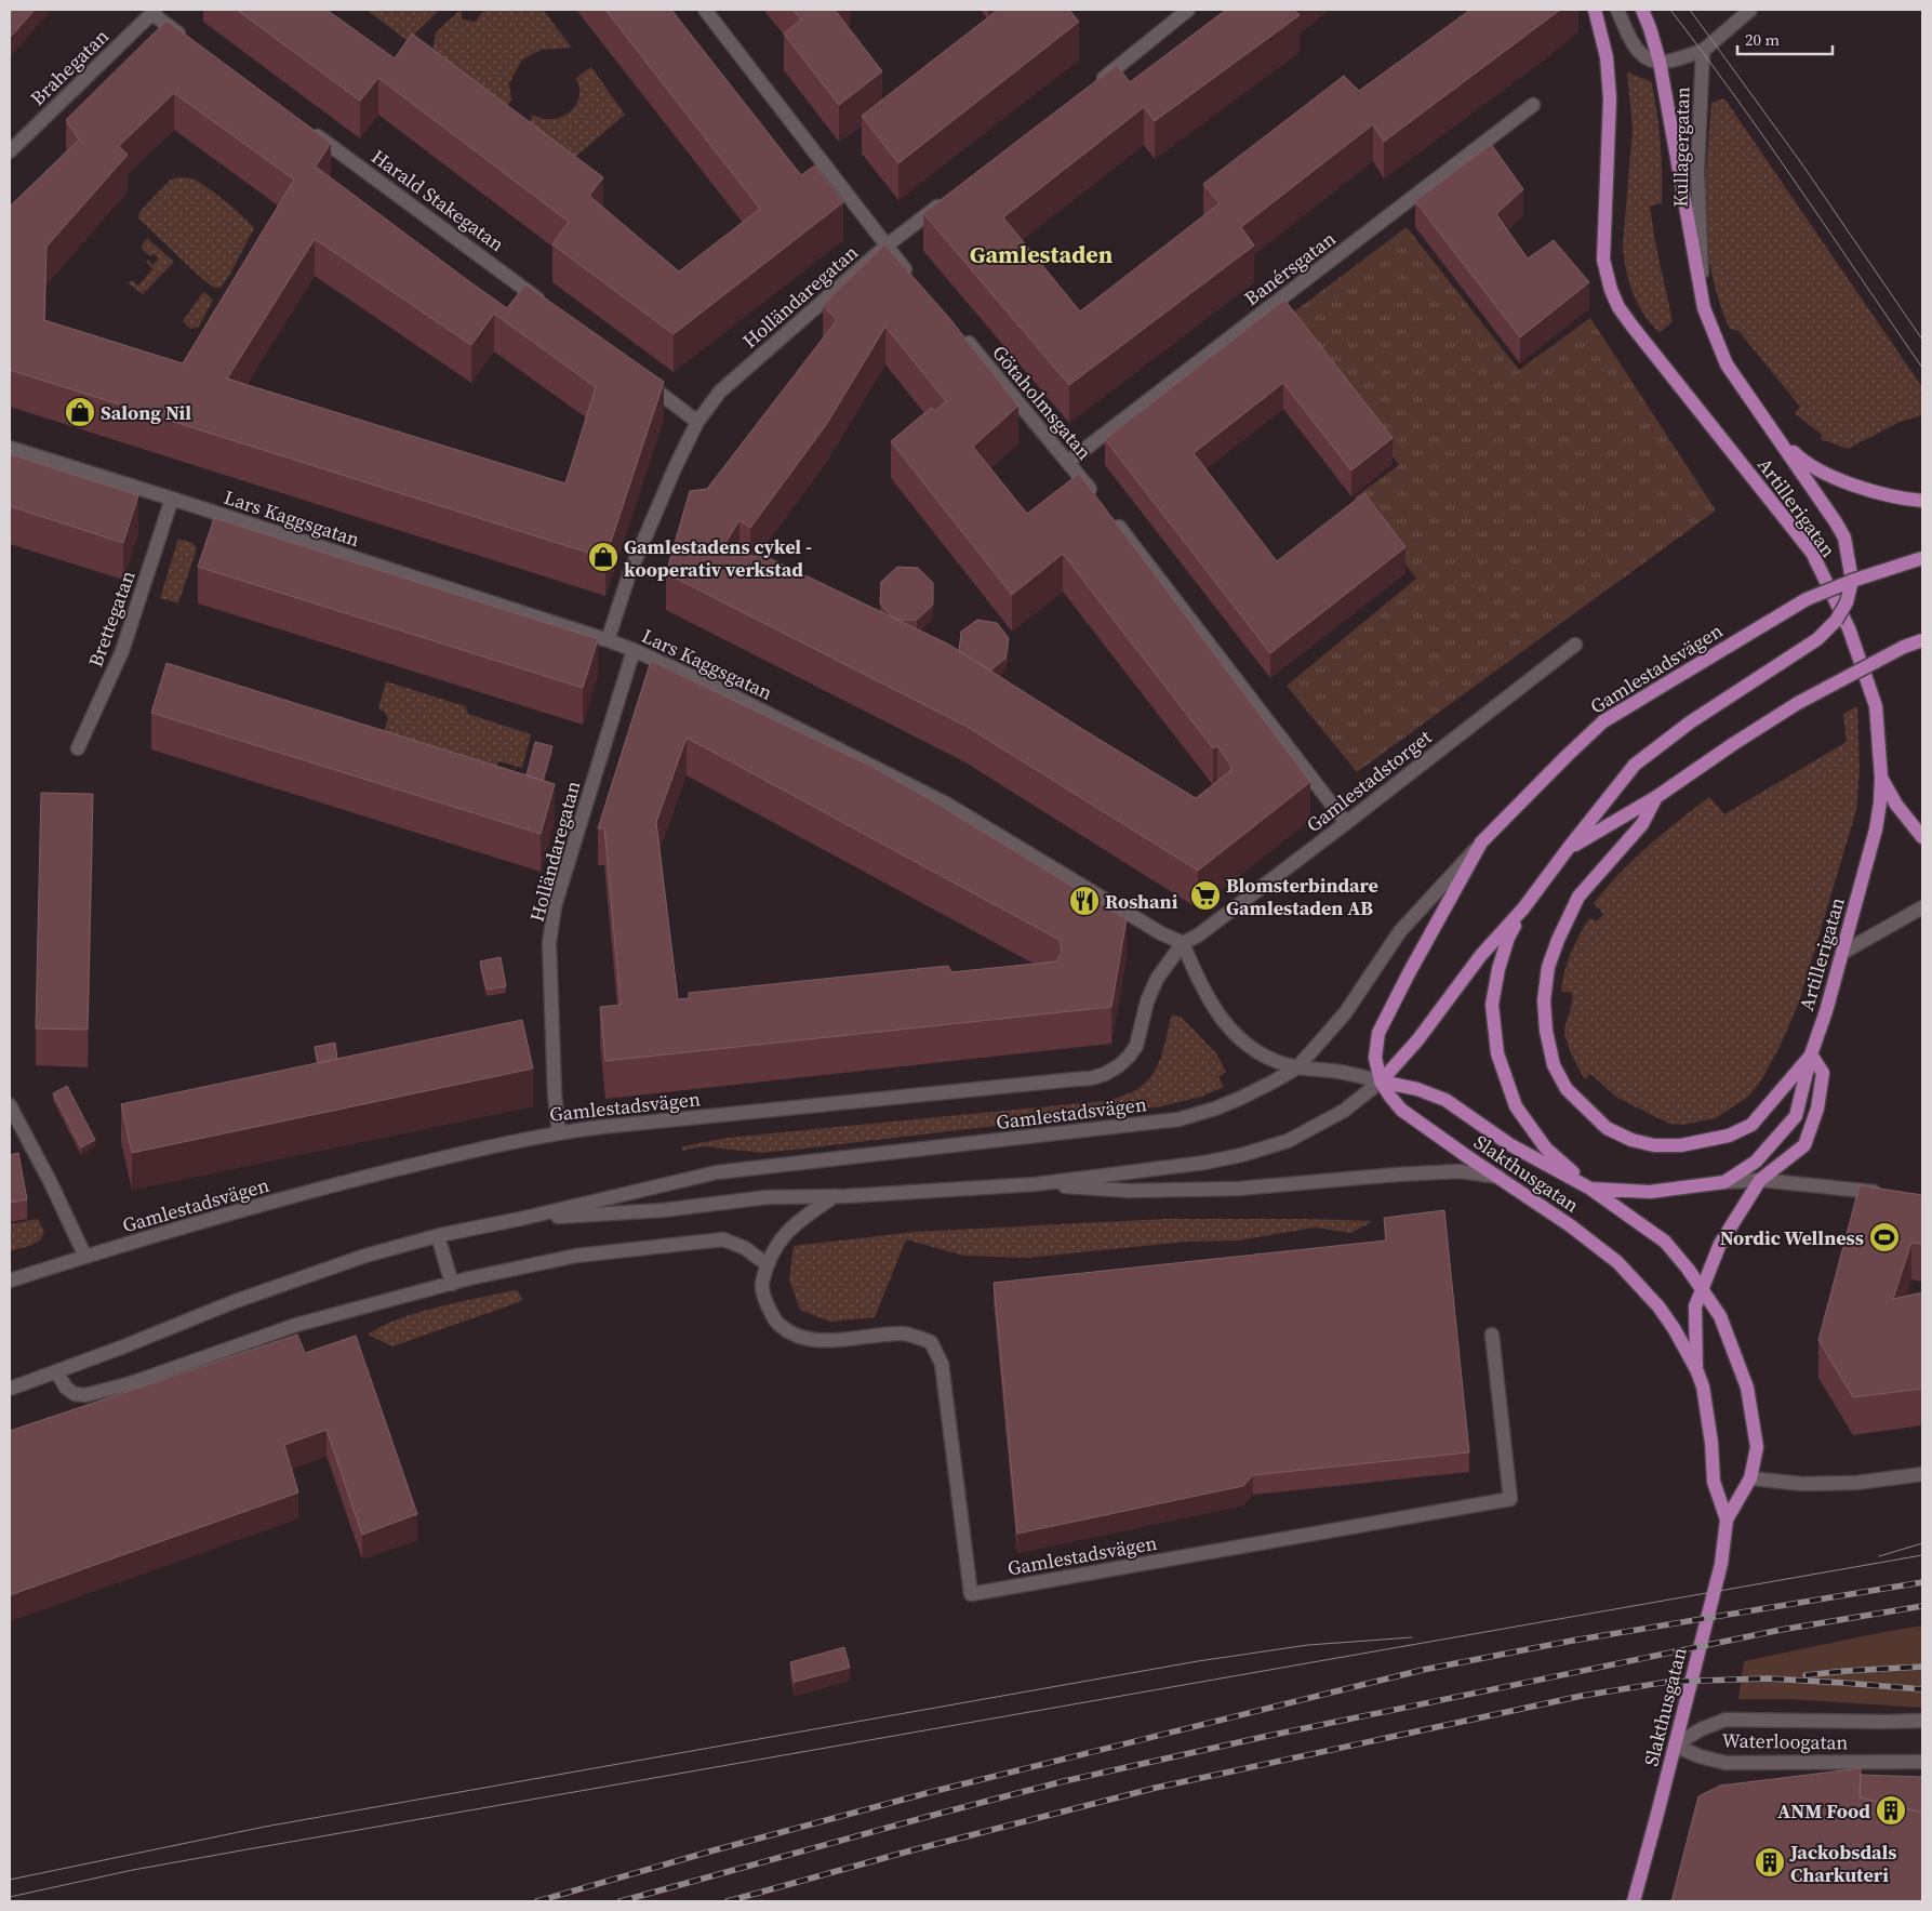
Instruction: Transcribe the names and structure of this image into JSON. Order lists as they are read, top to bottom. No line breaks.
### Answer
{"streets":{"main road":["Artillerigatan","Gamlestadsvägen","Slakthusgatan"],"street":["Brahegatan","Kullagergatan","Harald Stakegatan","Banérsgatan","Holländaregatan","Götaholmsgatan","Lars Kaggsgatan","Brettegatan","Gamlestadstorget","Waterloogatan"]},"crossings":[["Kullagergatan","Artillerigatan"],["Banérsgatan","Götaholmsgatan"],["Holländaregatan","Lars Kaggsgatan"],["Holländaregatan","Gamlestadsvägen"],["Artillerigatan","Gamlestadsvägen"],["Artillerigatan","Slakthusgatan"],["Lars Kaggsgatan","Brettegatan"],["Lars Kaggsgatan","Gamlestadsvägen"],["Lars Kaggsgatan","Gamlestadstorget"],["Gamlestadsvägen","Gamlestadstorget"],["Gamlestadsvägen","Slakthusgatan"],["Slakthusgatan","Waterloogatan"]],"districts":["Gamlestaden"],"places":{"shop":["Salong Nil","Gamlestadens cykel - kooperativ verkstad"],"supermarket":["Blomsterbindare Gamlestaden AB"],"restaurant":["Roshani"],"sports":["Nordic Wellness"],"building":["ANM Food","Jackobsdals Charkuteri"]},"scale_bar":"20 m"}
